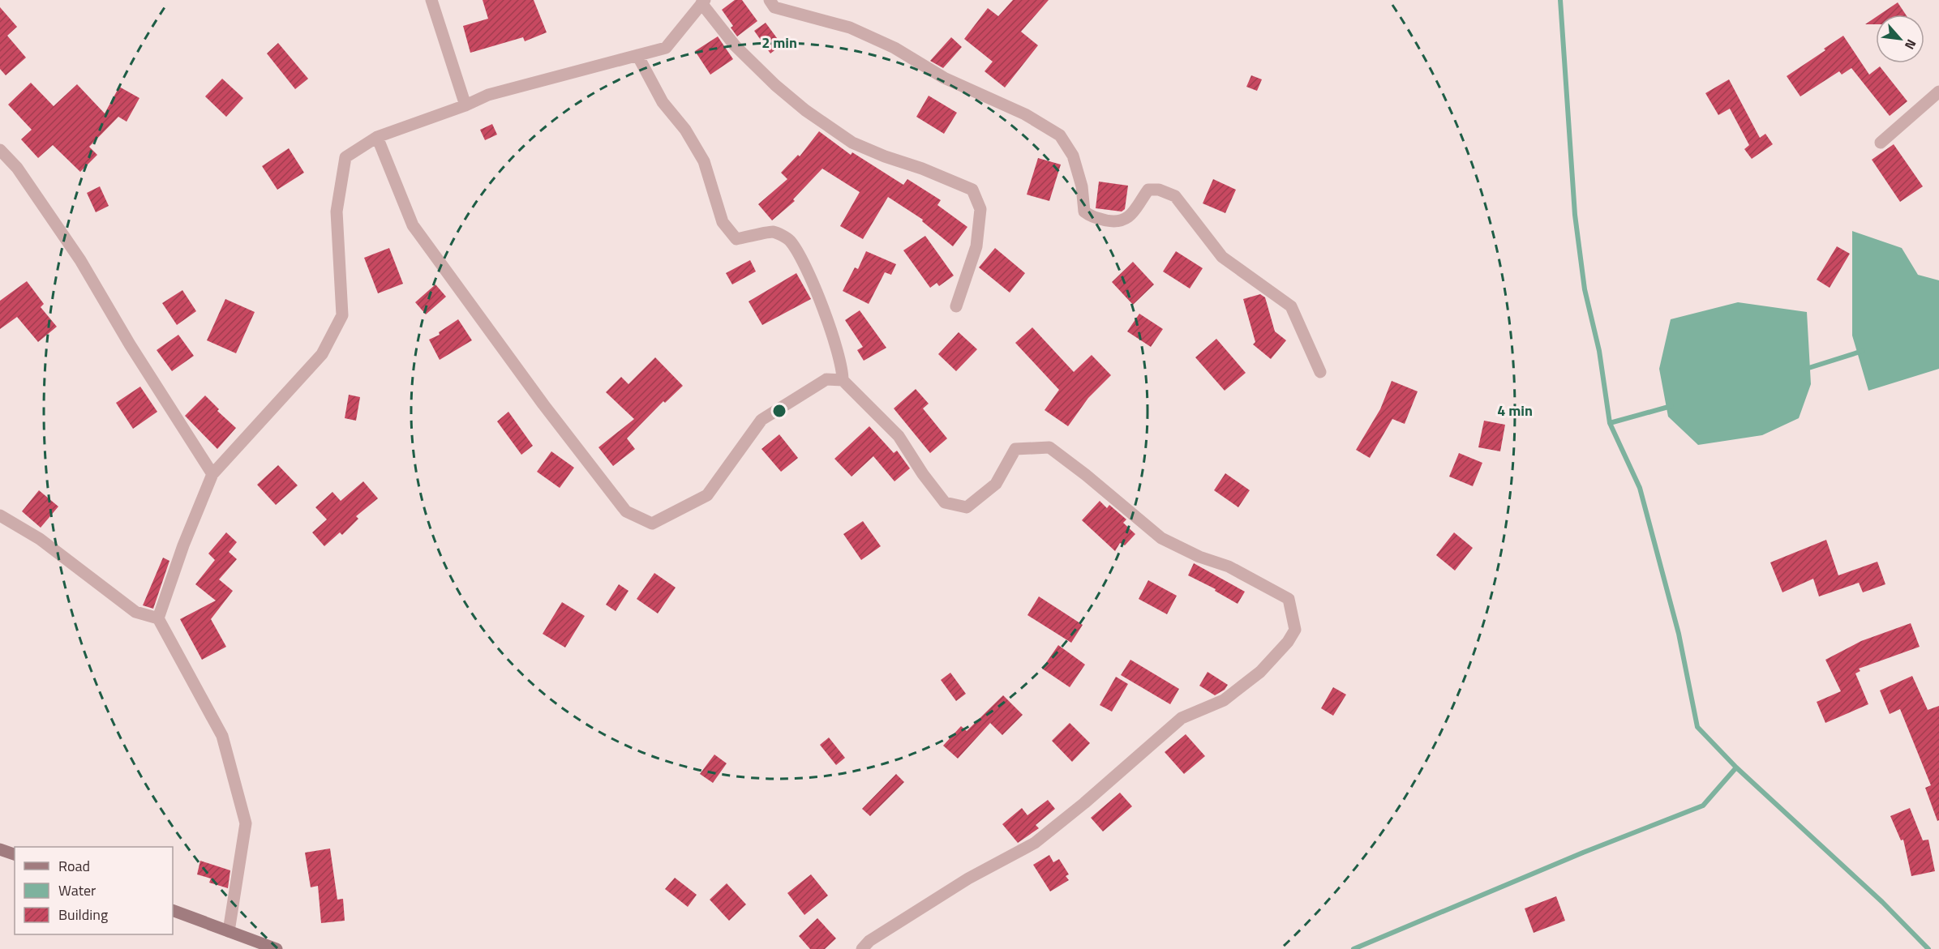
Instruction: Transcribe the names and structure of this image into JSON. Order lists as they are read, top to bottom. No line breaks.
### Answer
{"legend":["Road","Water","Building"],"north":"bottom right","rings":["2 min","4 min"]}
